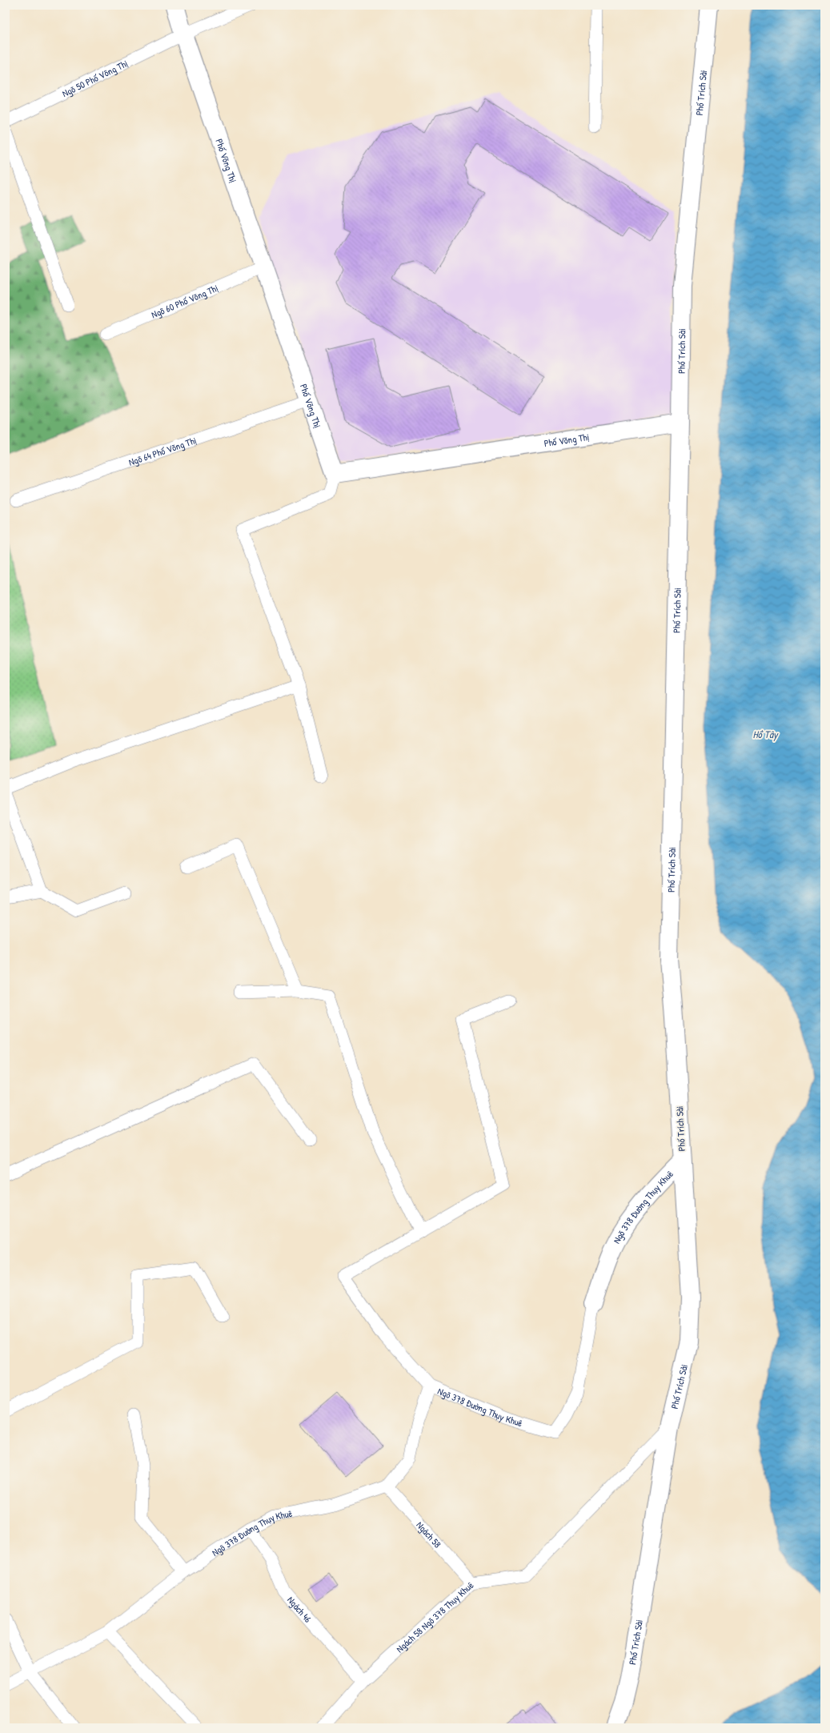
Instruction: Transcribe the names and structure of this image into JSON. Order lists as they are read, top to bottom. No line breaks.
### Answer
{"streets":{"street":["Phố Trích Sài","Phố Võng Thị","Ngõ 378 Đường Thụy Khuê"],"lane":["Ngõ 50 Phố Võng Thị","Ngõ 60 Phố Võng Thị","Ngõ 64 Phố Võng Thị","Ngách 58","Ngách 46","Ngách 58 Ngõ 378 Thụy Khuê"]},"crossings":[["Ngõ 50 Phố Võng Thị","Phố Võng Thị"],["Phố Trích Sài","Phố Võng Thị"],["Phố Trích Sài","Ngõ 378 Đường Thụy Khuê"],["Phố Trích Sài","Ngách 58 Ngõ 378 Thụy Khuê"],["Phố Võng Thị","Ngõ 60 Phố Võng Thị"],["Phố Võng Thị","Ngõ 64 Phố Võng Thị"],["Ngõ 378 Đường Thụy Khuê","Ngách 58"],["Ngõ 378 Đường Thụy Khuê","Ngách 46"],["Ngách 58","Ngách 58 Ngõ 378 Thụy Khuê"],["Ngách 46","Ngách 58 Ngõ 378 Thụy Khuê"]],"water":["Hồ Tây"]}
